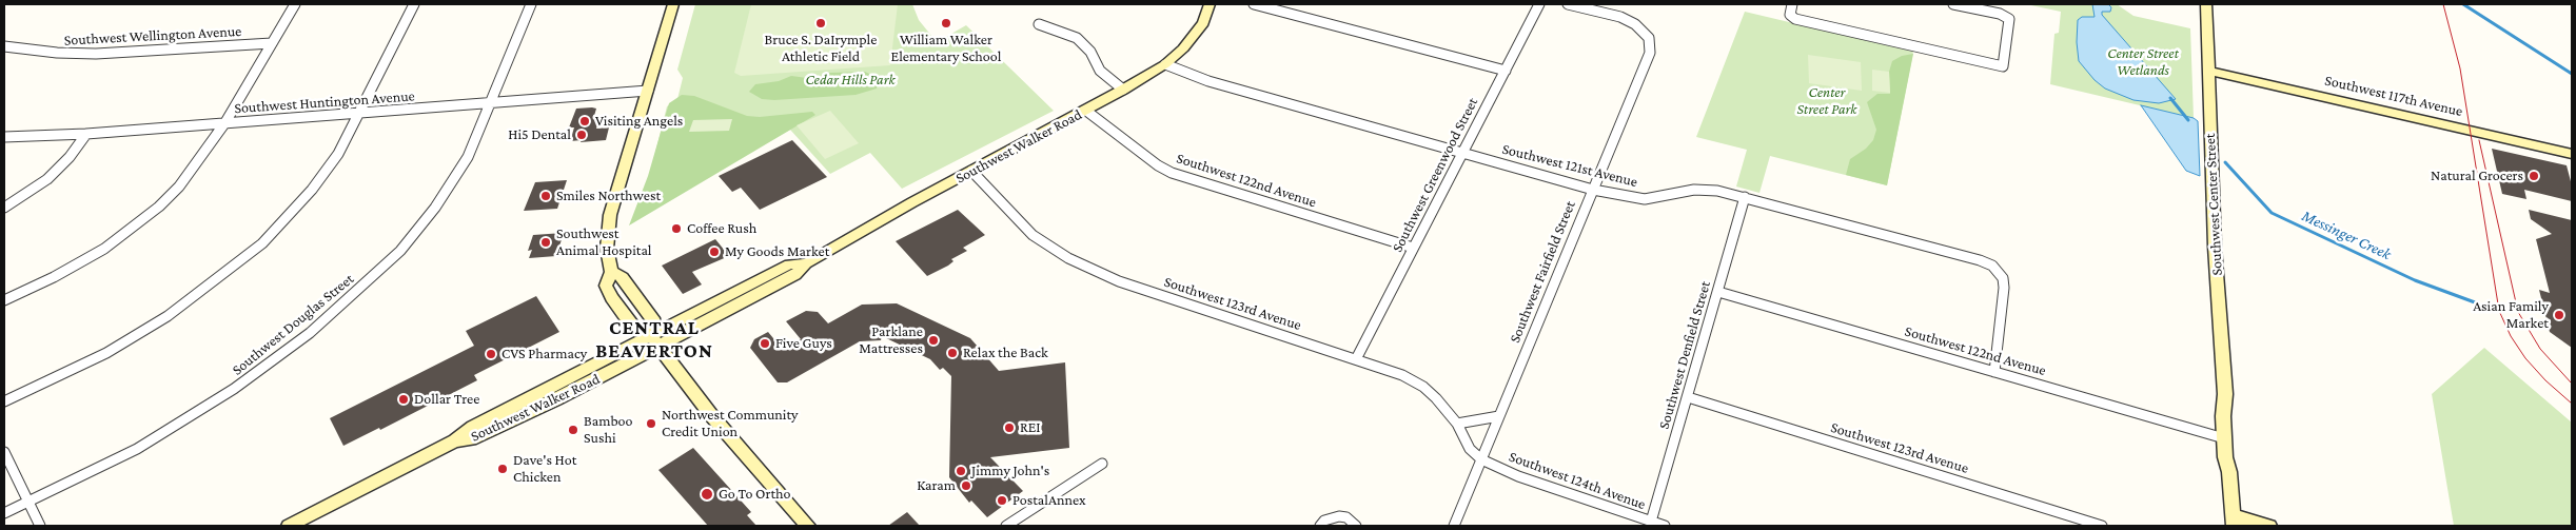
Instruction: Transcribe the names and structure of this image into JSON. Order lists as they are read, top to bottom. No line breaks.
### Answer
{"streets":{"main road":["Southwest 117th Avenue","Southwest Walker Road","Southwest Center Street"],"street":["Southwest Wellington Avenue","Southwest Huntington Avenue","Southwest 121st Avenue","Southwest Greenwood Street","Southwest 122nd Avenue","Southwest Fairfield Street","Southwest 123rd Avenue","Southwest Douglas Street","Southwest Denfield Street","Southwest 124th Avenue"]},"crossings":[["Southwest 117th Avenue","Southwest Center Street"],["Southwest Huntington Avenue","Southwest Douglas Street"],["Southwest Walker Road","Southwest 121st Avenue"],["Southwest Walker Road","Southwest 122nd Avenue"],["Southwest Walker Road","Southwest 123rd Avenue"],["Southwest 121st Avenue","Southwest Greenwood Street"],["Southwest 121st Avenue","Southwest 122nd Avenue"],["Southwest 121st Avenue","Southwest Fairfield Street"],["Southwest 121st Avenue","Southwest Denfield Street"],["Southwest Greenwood Street","Southwest 122nd Avenue"],["Southwest Greenwood Street","Southwest 123rd Avenue"],["Southwest 122nd Avenue","Southwest Center Street"],["Southwest 122nd Avenue","Southwest Denfield Street"],["Southwest Fairfield Street","Southwest 123rd Avenue"],["Southwest Fairfield Street","Southwest 124th Avenue"],["Southwest 123rd Avenue","Southwest Denfield Street"],["Southwest 123rd Avenue","Southwest 124th Avenue"],["Southwest Denfield Street","Southwest 124th Avenue"]],"districts":["CENTRAL BEAVERTON"],"water":["Messinger Creek"],"parks":["Center Street Wetlands","Cedar Hills Park","Center Street Park"],"places":["Bruce S. DaIrymple Athletic Field","William Walker Elementary School","Visiting Angels","Hi5 Dental","Natural Grocers","Smiles Northwest","Coffee Rush","Southwest Animal Hospital","My Goods Market","Asian Family Market","Parklane Mattresses","Five Guys","Relax the Back","CVS Pharmacy","Dollar Tree","Northwest Community Credit Union","REI","Bamboo Sushi","Dave's Hot Chicken","Jimmy John's","Karam","Go To Ortho","PostalAnnex"]}
